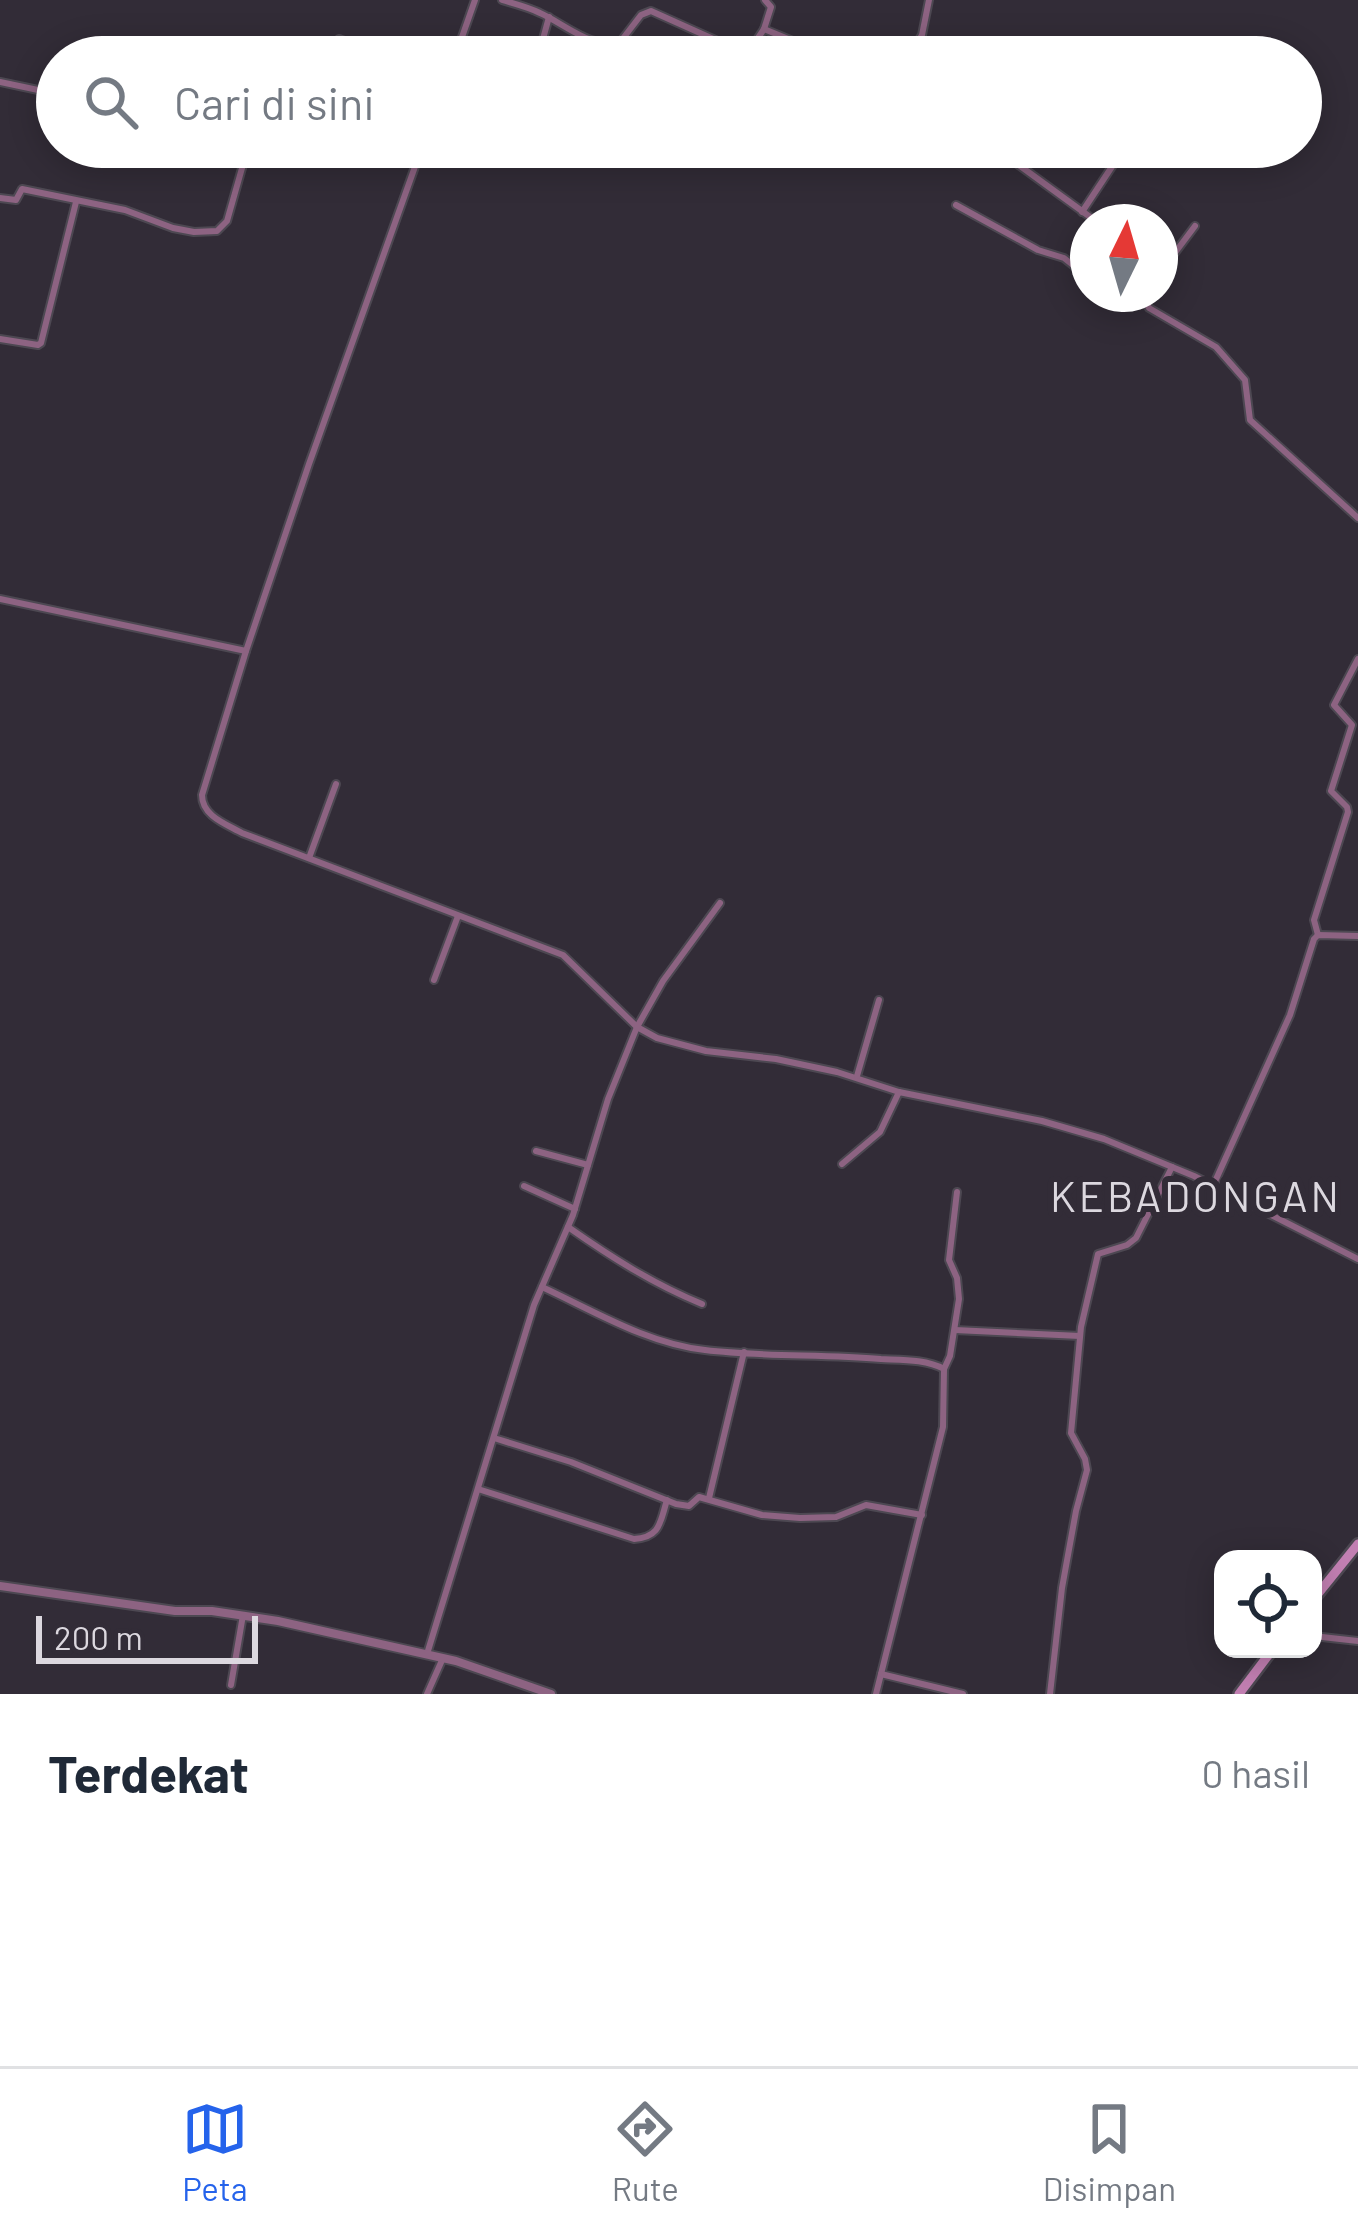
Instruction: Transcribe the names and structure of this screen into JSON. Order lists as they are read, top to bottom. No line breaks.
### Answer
{"districts":["KEBADONGAN"],"scale_bar":"200 m","north":"top","page":{"search":"Cari di sini","scale":"200 m","heading":["Terdekat","0 hasil"],"nav":["Peta","Rute","Disimpan"]}}
